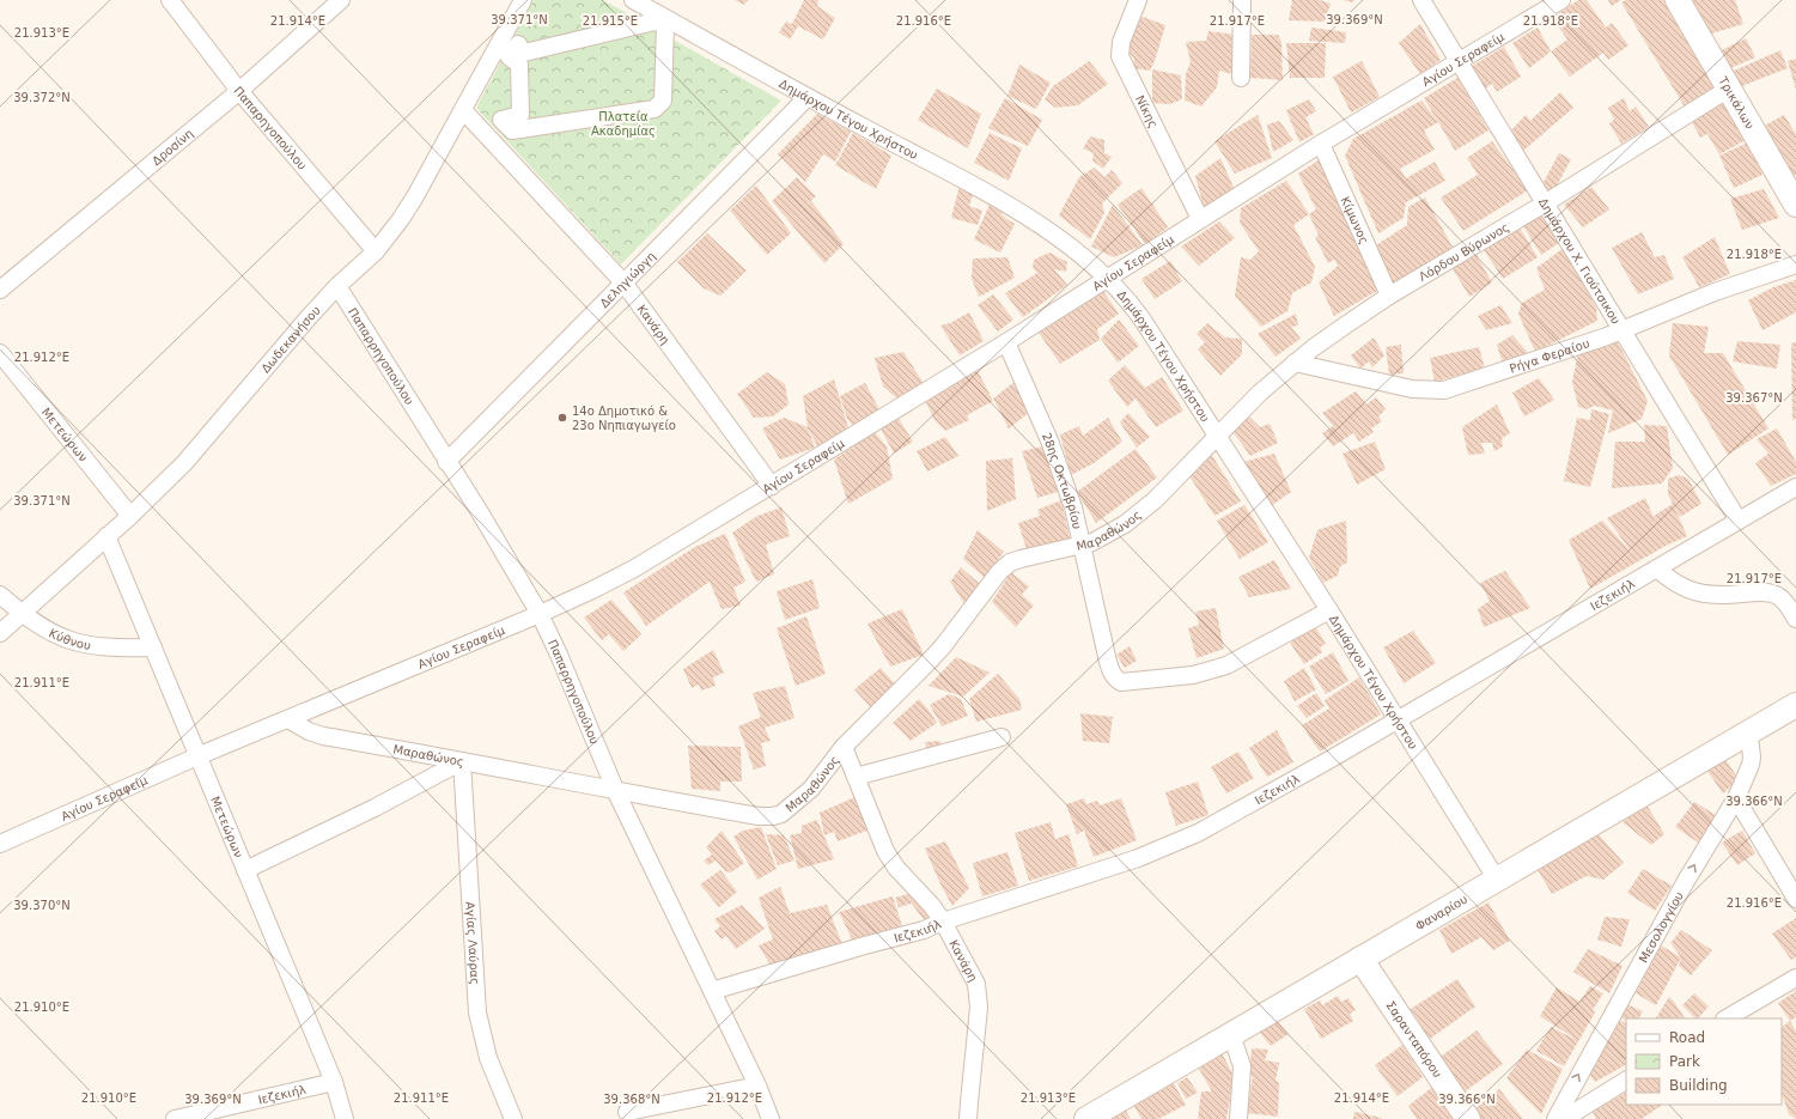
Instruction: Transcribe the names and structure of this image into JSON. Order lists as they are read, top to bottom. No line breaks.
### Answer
{"streets":{"main road":["Τρικάλων","Φαναρίου","Σαρανταπόρου"],"street":["Αγίου Σεραφείμ","Νίκης","Δημάρχου Τέγου Χρήστου","Παπαρηγοπούλου","Δροσίνη","Κίμωνος","Λόρδου Βύρωνος","Δημάρχου Χ. Γιούτσικου","Δεληγιώργη","Κανάρη","Δωδεκανήσου","Ρήγα Φεραίου","Παπαρρηγοπούλου","Μετεώρων","28ης Οκτωβρίου","Μαραθώνος","Ιεζεκιήλ","Κύθνου","Μεσολογγίου","Αγίας Λαύρας"]},"crossings":[["Αγίου Σεραφείμ","Νίκης"],["Αγίου Σεραφείμ","Δημάρχου Τέγου Χρήστου"],["Αγίου Σεραφείμ","Κίμωνος"],["Αγίου Σεραφείμ","Δημάρχου Χ. Γιούτσικου"],["Αγίου Σεραφείμ","Κανάρη"],["Αγίου Σεραφείμ","Παπαρρηγοπούλου"],["Αγίου Σεραφείμ","Μετεώρων"],["Αγίου Σεραφείμ","28ης Οκτωβρίου"],["Αγίου Σεραφείμ","Μαραθώνος"],["Τρικάλων","Λόρδου Βύρωνος"],["Δημάρχου Τέγου Χρήστου","Λόρδου Βύρωνος"],["Δημάρχου Τέγου Χρήστου","Δεληγιώργη"],["Δημάρχου Τέγου Χρήστου","28ης Οκτωβρίου"],["Δημάρχου Τέγου Χρήστου","Μαραθώνος"],["Δημάρχου Τέγου Χρήστου","Ιεζεκιήλ"],["Δημάρχου Τέγου Χρήστου","Φαναρίου"],["Παπαρηγοπούλου","Δροσίνη"],["Παπαρηγοπούλου","Δωδεκανήσου"],["Κίμωνος","Λόρδου Βύρωνος"],["Λόρδου Βύρωνος","Δημάρχου Χ. Γιούτσικου"],["Λόρδου Βύρωνος","Ρήγα Φεραίου"],["Λόρδου Βύρωνος","Μαραθώνος"],["Δημάρχου Χ. Γιούτσικου","Ρήγα Φεραίου"],["Δημάρχου Χ. Γιούτσικου","Ιεζεκιήλ"],["Δεληγιώργη","Κανάρη"],["Δεληγιώργη","Παπαρρηγοπούλου"],["Κανάρη","Δωδεκανήσου"],["Κανάρη","Μαραθώνος"],["Κανάρη","Ιεζεκιήλ"],["Δωδεκανήσου","Παπαρρηγοπούλου"],["Δωδεκανήσου","Μετεώρων"],["Δωδεκανήσου","Κύθνου"],["Παπαρρηγοπούλου","Μαραθώνος"],["Παπαρρηγοπούλου","Ιεζεκιήλ"],["Μετεώρων","Ιεζεκιήλ"],["Μετεώρων","Κύθνου"],["28ης Οκτωβρίου","Μαραθώνος"],["Μαραθώνος","Αγίας Λαύρας"],["Φαναρίου","Μεσολογγίου"],["Φαναρίου","Σαρανταπόρου"]],"one_way":["Μεσολογγίου"],"parks":["Πλατεία Ακαδημίας"],"places":["14ο Δημοτικό & 23ο Νηπιαγωγείο"],"legend":["Road","Park","Building"],"coordinates":["39.371°N","39.369°N","21.917°E","21.914°E","21.915°E","21.916°E","21.918°E","21.913°E","39.372°N","21.912°E","39.367°N","21.911°E","39.366°N","39.370°N","21.910°E","39.368°N"]}
